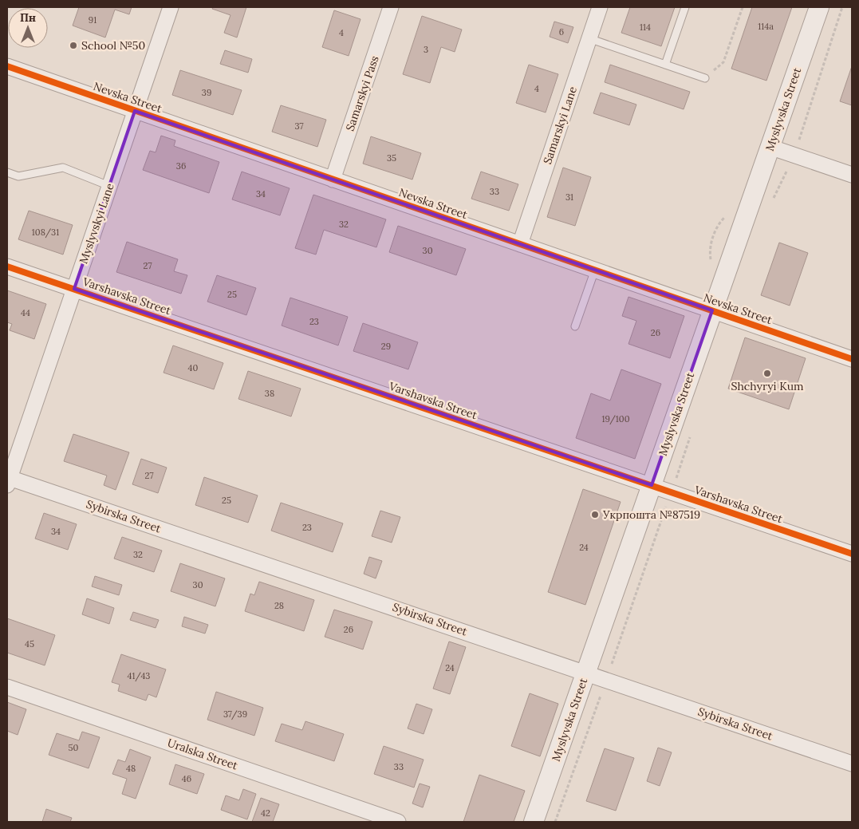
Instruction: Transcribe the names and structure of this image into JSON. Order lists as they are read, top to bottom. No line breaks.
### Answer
{"streets":{"street":["Samarskyi Pass","Nevska Street","Myslyvska Street","Samarskyi Lane","Myslyvskyi Lane","Varshavska Street","Sybirska Street","Uralska Street"]},"crossings":[["Samarskyi Pass","Nevska Street"],["Nevska Street","Myslyvska Street"],["Nevska Street","Samarskyi Lane"],["Nevska Street","Myslyvskyi Lane"],["Myslyvska Street","Varshavska Street"],["Myslyvska Street","Sybirska Street"],["Myslyvskyi Lane","Varshavska Street"],["Myslyvskyi Lane","Sybirska Street"]],"places":["School №50","Shchyryi Kum","Укрпошта №87519"],"house_numbers":["91","114а","114","6","4","3","4","39","37","35","36","33","34","31","32","108/31","30","27","25","44","23","26","29","40","38","19/100","27","25","23","34","24","32","30","28","26","45","24","41/43","37/39","50","33","48","46","42"],"north":"top"}
